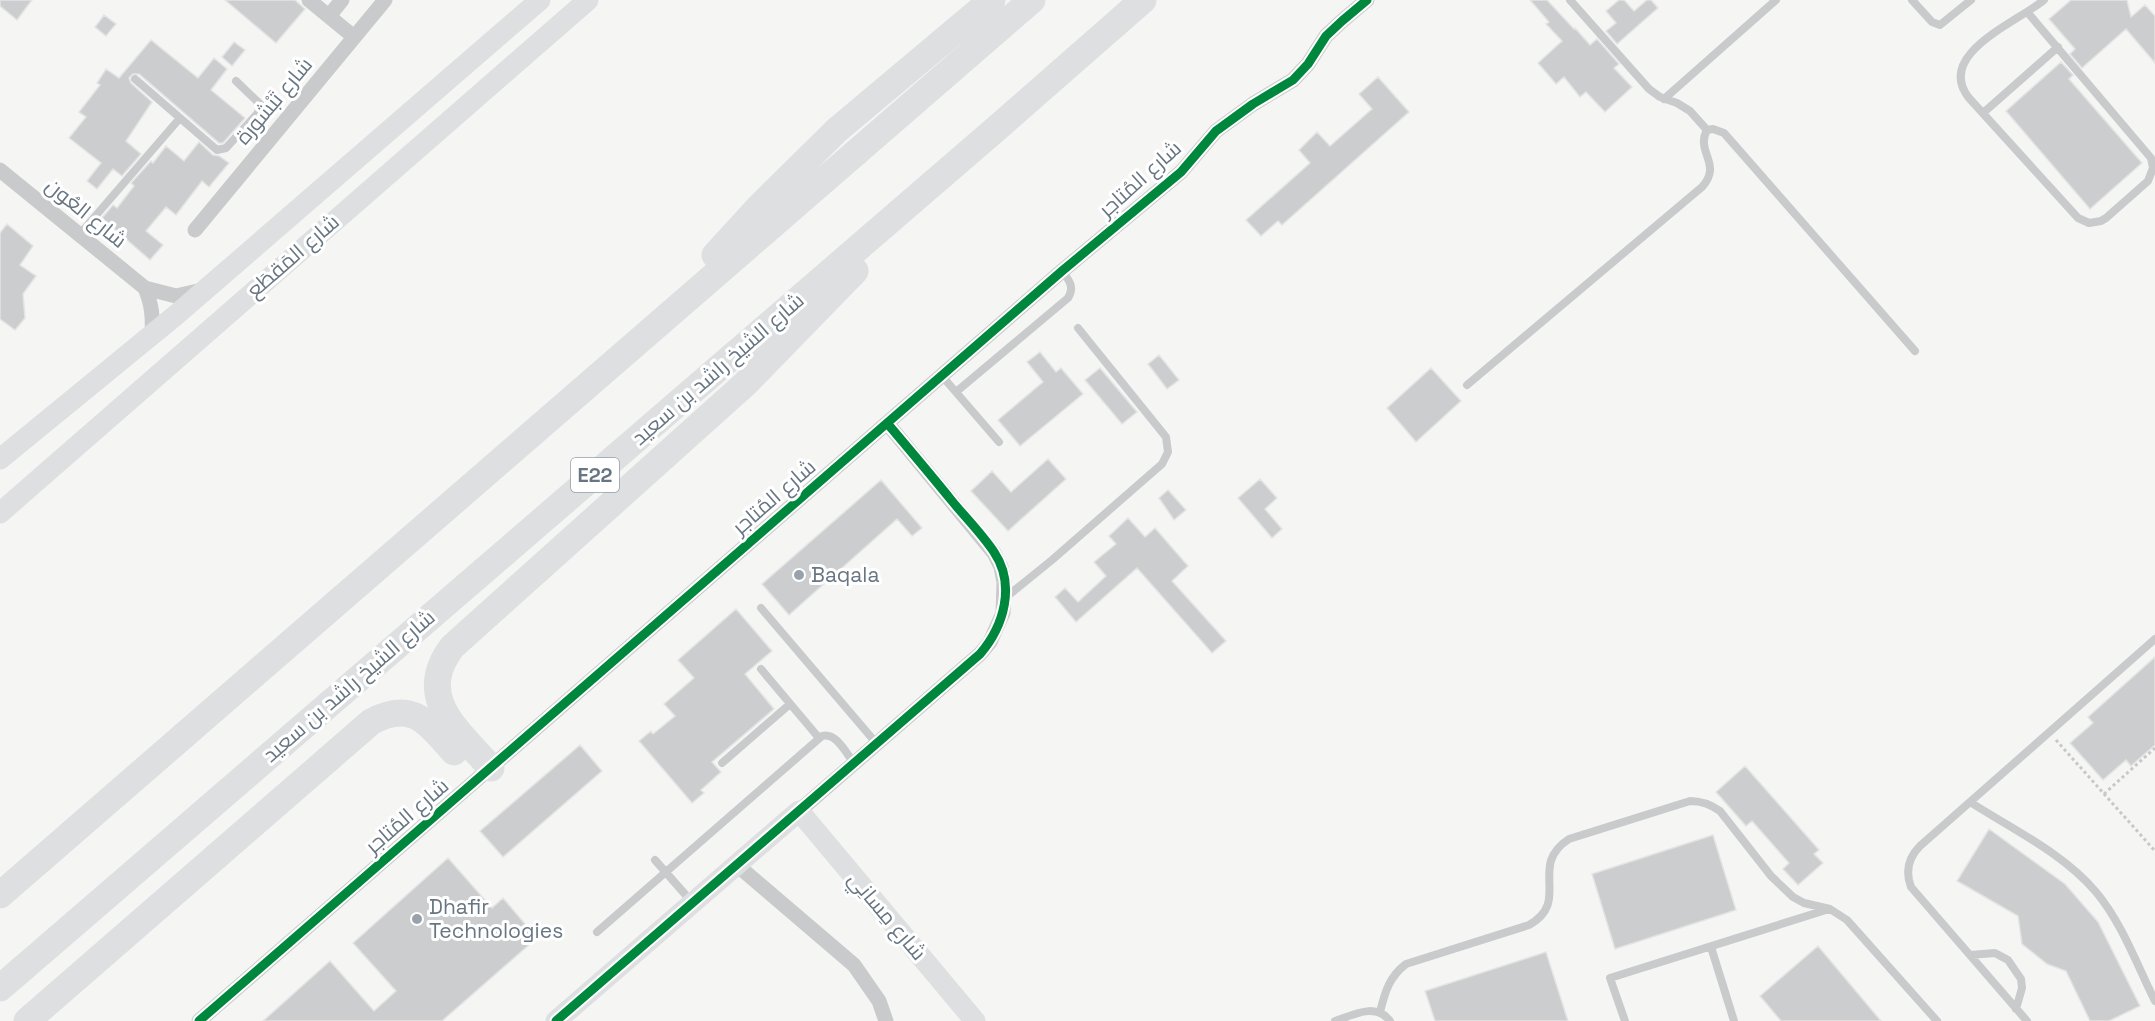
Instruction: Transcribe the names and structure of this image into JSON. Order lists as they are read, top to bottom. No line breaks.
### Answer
{"streets":{"highway":["شارع الشيخ راشد بن سعيد","E22"],"street":["شارع تَبْشورة","شارع المُتاجر","شارع العُون","شارع المَقطَع","شارع مِسانِي"]},"crossings":[["شارع العُون","شارع المَقطَع"],["شارع الشيخ راشد بن سعيد","E22"]],"places":["Baqala","Dhafir Technologies"]}
